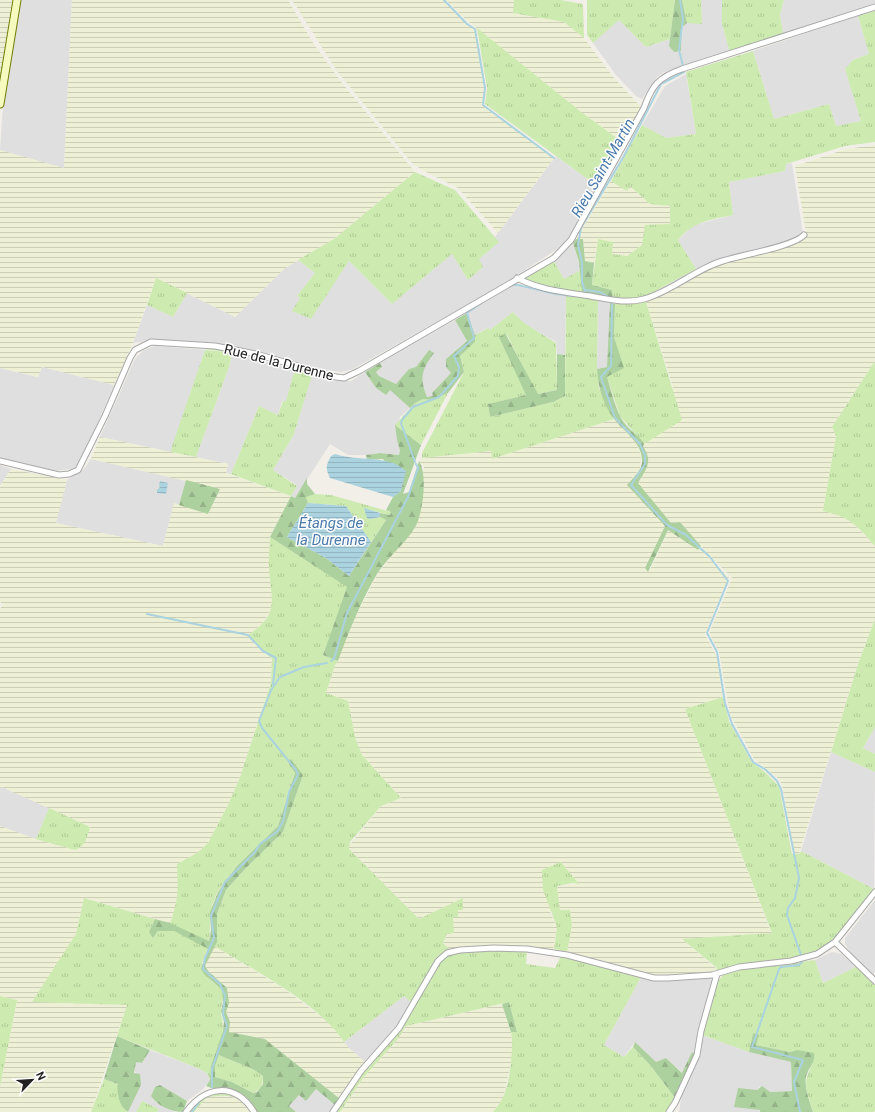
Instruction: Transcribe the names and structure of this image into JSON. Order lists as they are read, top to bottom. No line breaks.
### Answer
{"streets":{"street":["Rue de la Durenne"]},"water":["Rieu Saint-Martin","Étangs de la Durenne"],"north":"top right"}
